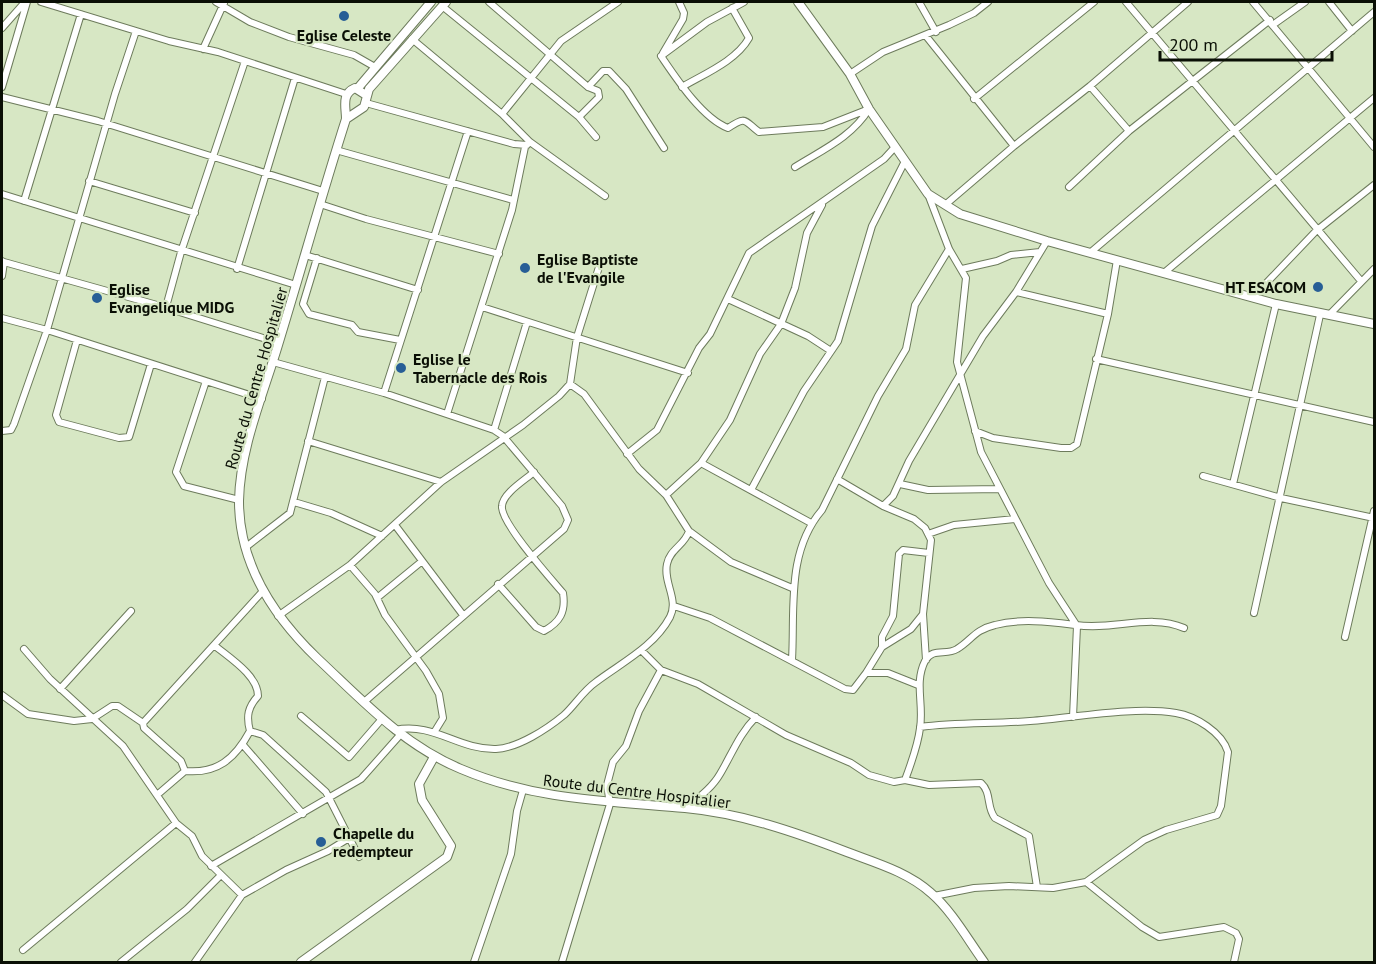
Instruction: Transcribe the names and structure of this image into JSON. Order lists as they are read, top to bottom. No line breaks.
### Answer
{"streets":{"street":["Route du Centre Hospitalier"]},"places":["Eglise Celeste","Eglise Baptiste de l'Evangile","HT ESACOM","Eglise Evangelique MIDG","Eglise le Tabernacle des Rois","Chapelle du redempteur"],"scale_bar":"200 m"}
